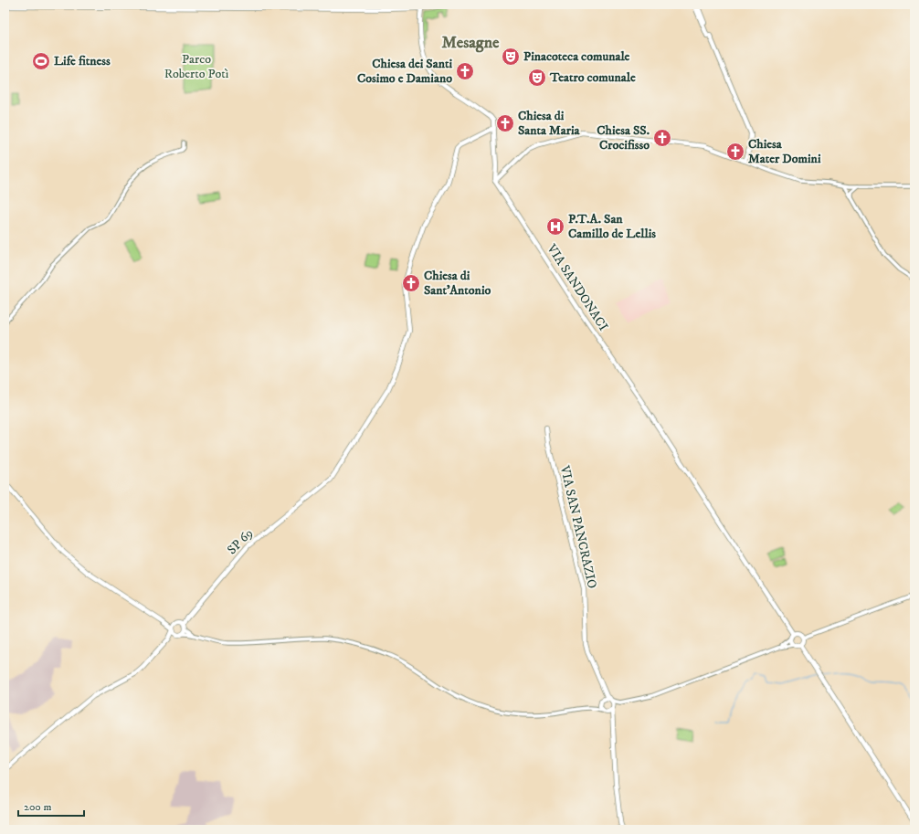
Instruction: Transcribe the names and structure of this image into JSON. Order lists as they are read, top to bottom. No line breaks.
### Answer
{"streets":{"main road":["VIA SANDONACI","VIA SAN PANCRAZIO","SP 69"]},"districts":["Mesagne"],"parks":["Parco Roberto Potì"],"places":{"theatre":["Pinacoteca comunale","Teatro comunale"],"sports":["Life fitness"],"church":["Chiesa dei Santi Cosimo e Damiano","Chiesa di Santa Maria","Chiesa SS. Crocifisso","Chiesa Mater Domini","Chiesa di Sant'Antonio"],"hospital":["P.T.A. San Camillo de Lellis"]},"scale_bar":"200 m"}
